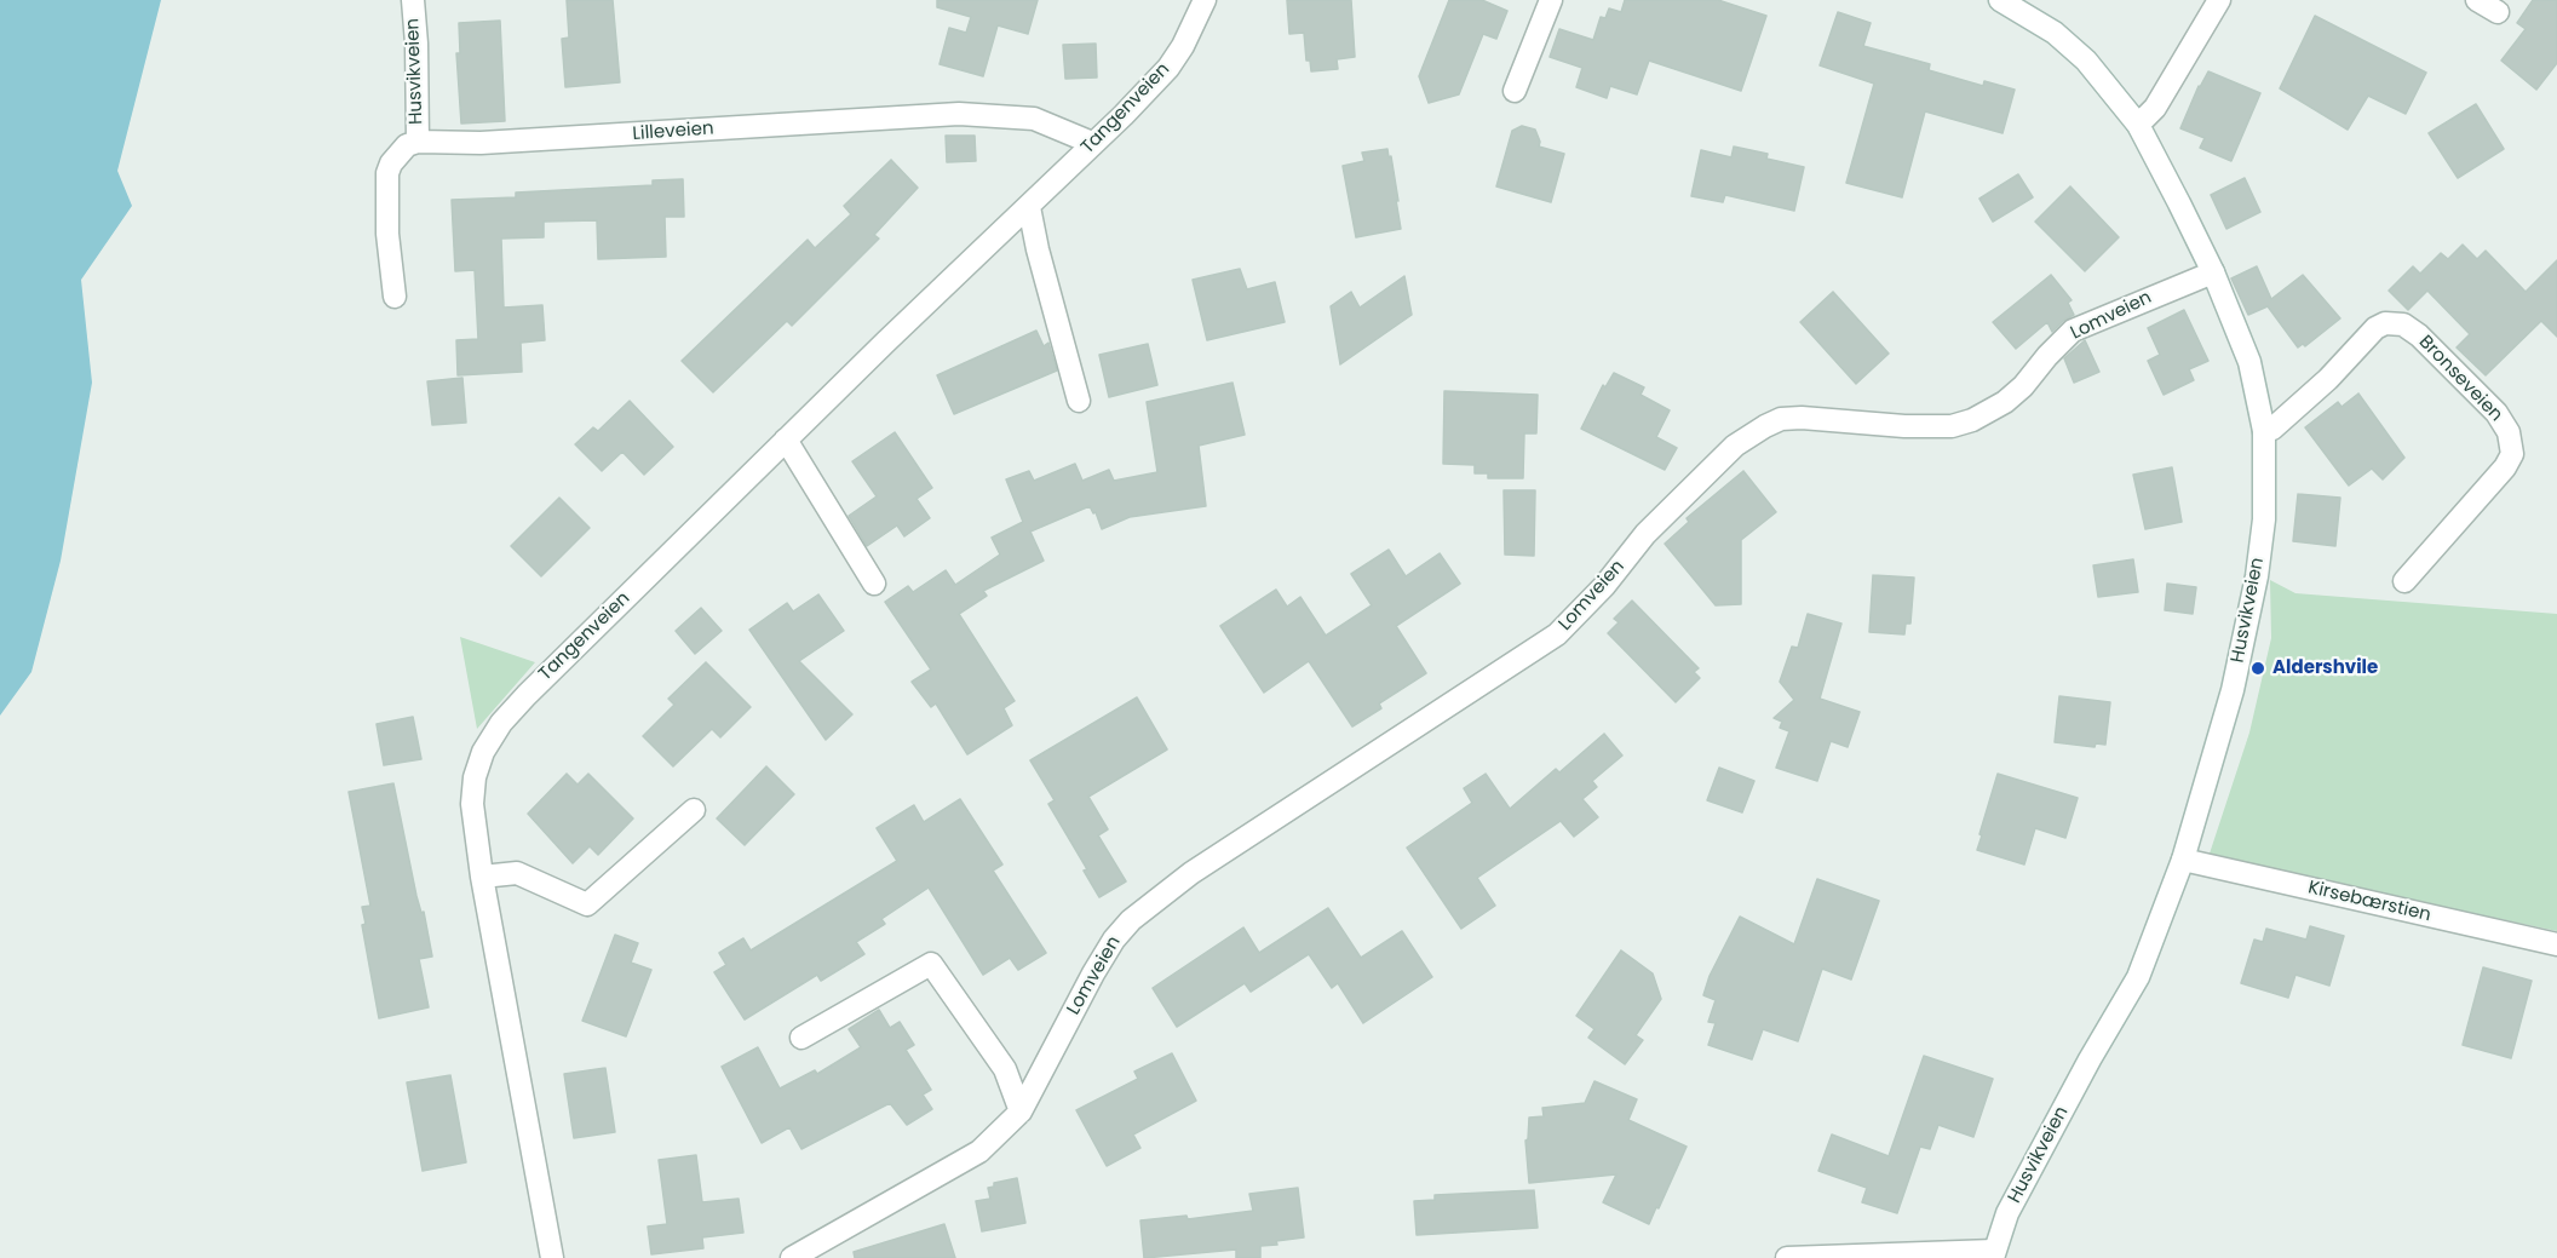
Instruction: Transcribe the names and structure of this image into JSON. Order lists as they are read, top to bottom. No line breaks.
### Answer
{"streets":{"street":["Husvikveien","Tangenveien","Lilleveien","Lomveien","Bronseveien","Kirsebærstien"]},"crossings":[["Husvikveien","Lilleveien"],["Husvikveien","Lomveien"],["Husvikveien","Bronseveien"],["Husvikveien","Kirsebærstien"],["Tangenveien","Lilleveien"]],"places":["Aldershvile"]}
